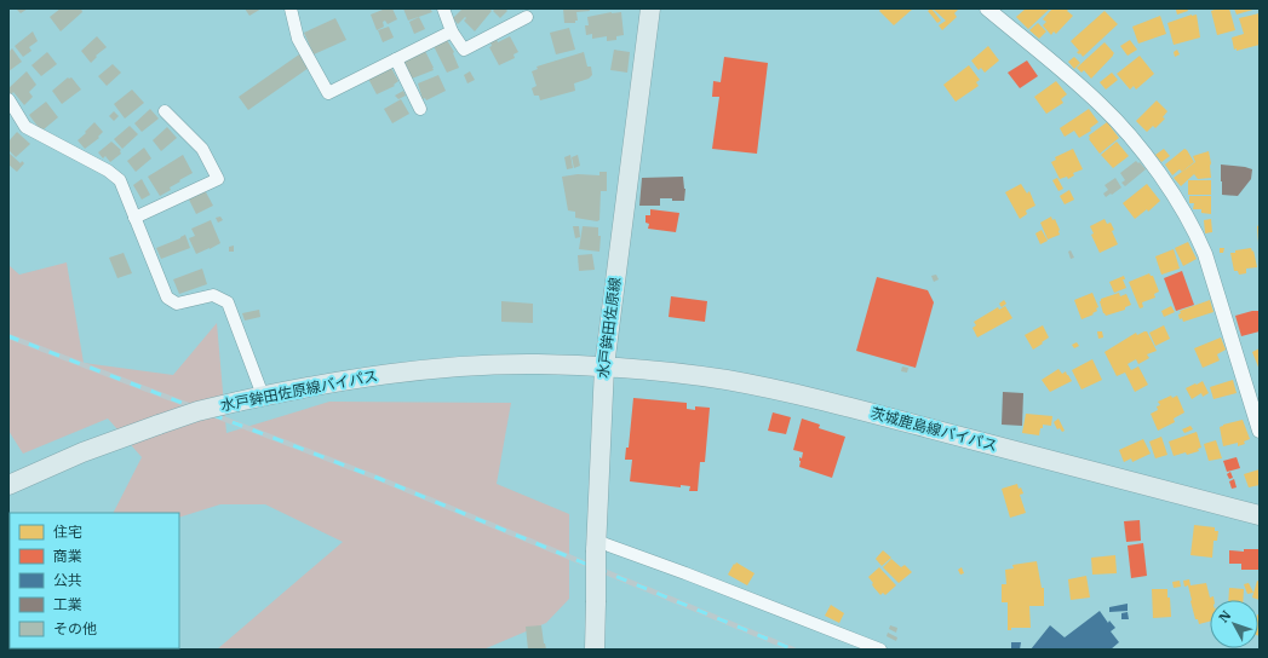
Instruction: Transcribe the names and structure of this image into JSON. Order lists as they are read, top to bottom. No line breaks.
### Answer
{"streets":{"main road":["水戸鉾田佐原線","水戸鉾田佐原線バイパス","茨城鹿島線バイパス"]},"crossings":[["水戸鉾田佐原線","水戸鉾田佐原線バイパス"],["水戸鉾田佐原線","茨城鹿島線バイパス"],["水戸鉾田佐原線バイパス","茨城鹿島線バイパス"]],"legend":["住宅","商業","公共","工業","その他"],"north":"top left"}
